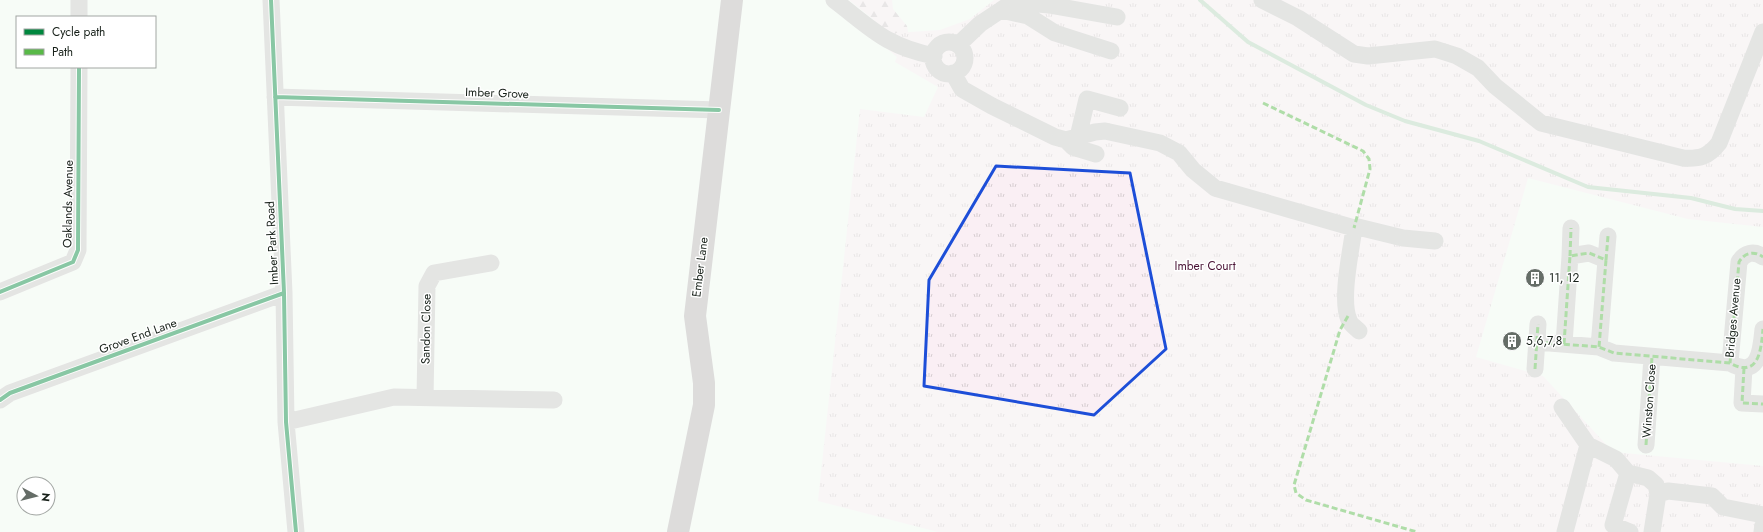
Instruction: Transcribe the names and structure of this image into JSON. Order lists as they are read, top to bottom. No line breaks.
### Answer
{"streets":{"main road":["Ember Lane"],"street":["Imber Grove","Oaklands Avenue","Imber Park Road","Bridges Avenue","Sandon Close","Grove End Lane","Winston Close"]},"crossings":[["Imber Grove","Imber Park Road"],["Imber Grove","Ember Lane"],["Imber Park Road","Grove End Lane"]],"parks":["Imber Court"],"places":{"building":["11, 12","5,6,7,8"]},"legend":["Cycle path","Path"],"north":"right"}
